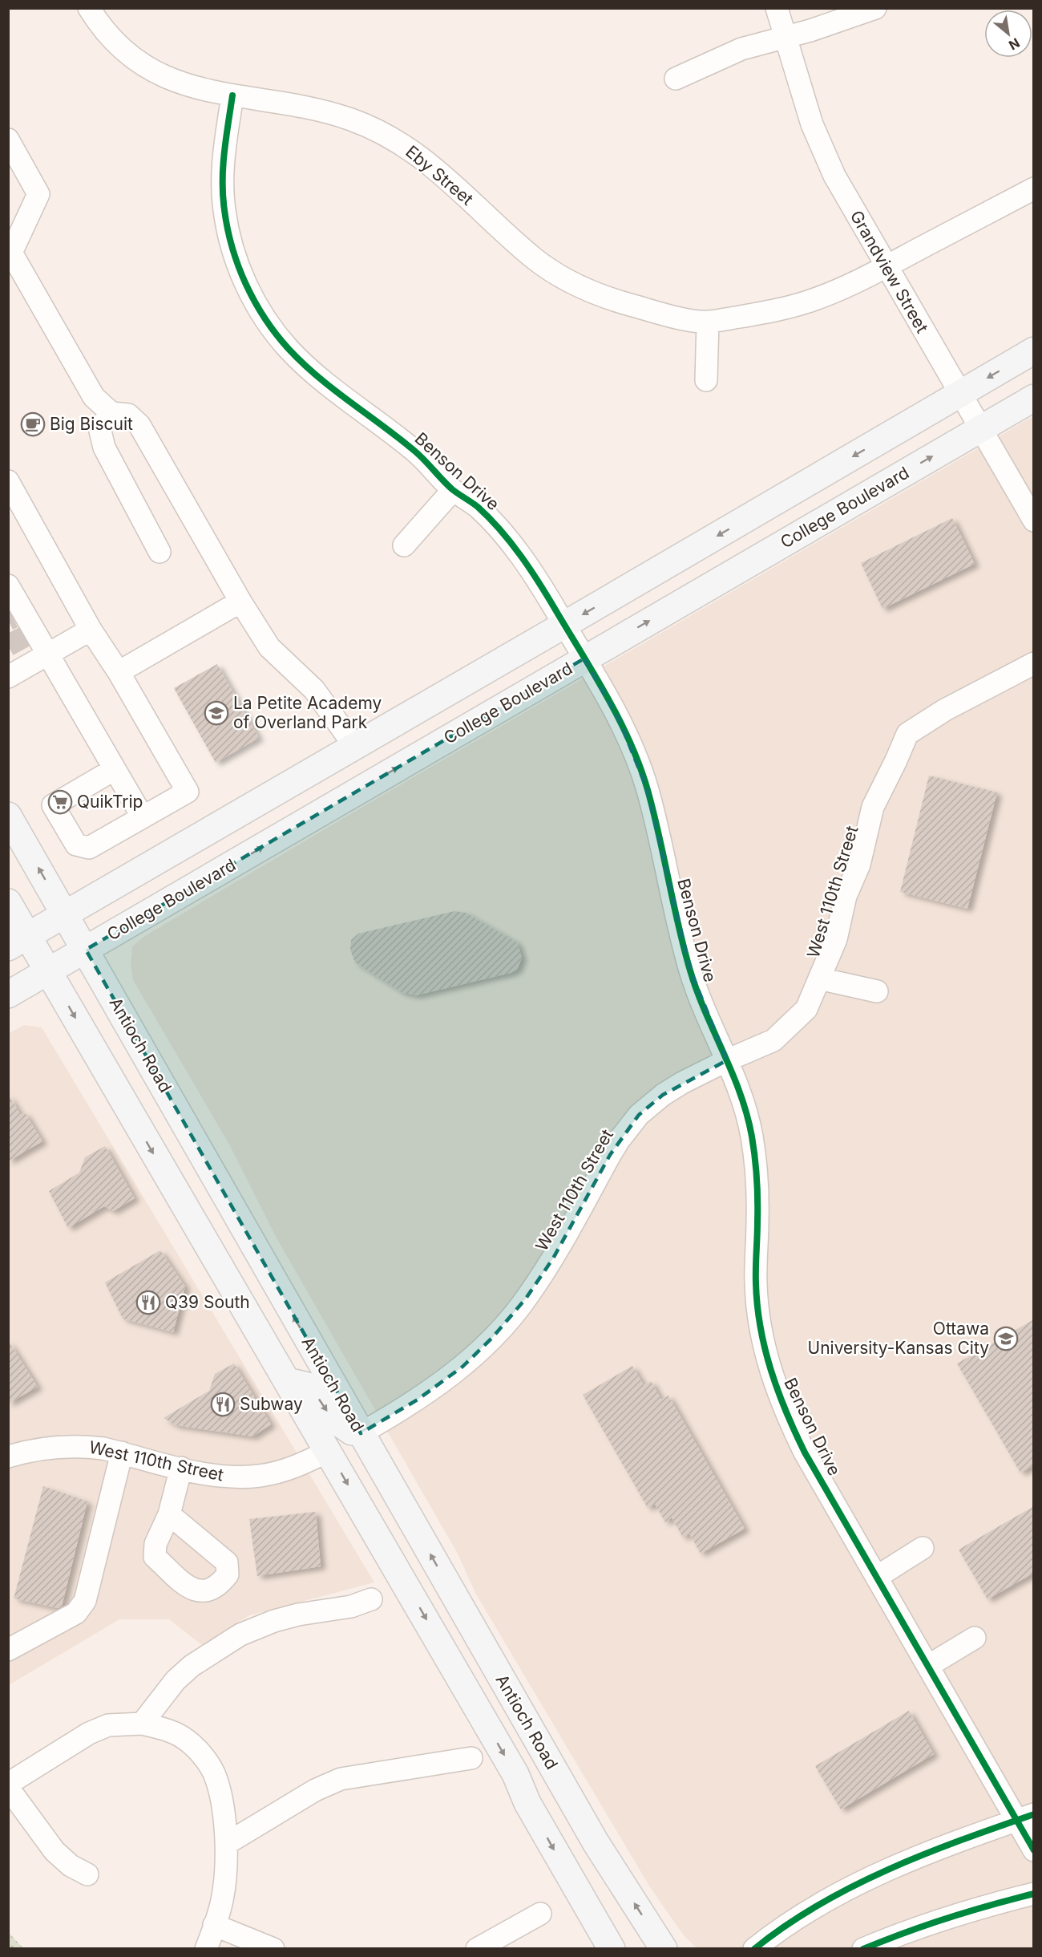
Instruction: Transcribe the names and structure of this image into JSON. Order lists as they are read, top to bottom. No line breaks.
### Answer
{"streets":{"main road":["College Boulevard","Antioch Road"],"street":["Eby Street","Grandview Street","Benson Drive","West 110th Street"]},"crossings":[["Eby Street","Grandview Street"],["Eby Street","Benson Drive"],["Grandview Street","College Boulevard"],["Benson Drive","College Boulevard"],["Benson Drive","West 110th Street"],["College Boulevard","Antioch Road"],["West 110th Street","Antioch Road"]],"places":{"cafe":["Big Biscuit"],"school or university":["La Petite Academy of Overland Park","Ottawa University-Kansas City"],"supermarket":["QuikTrip"],"restaurant":["Q39 South","Subway"]},"north":"bottom right"}
